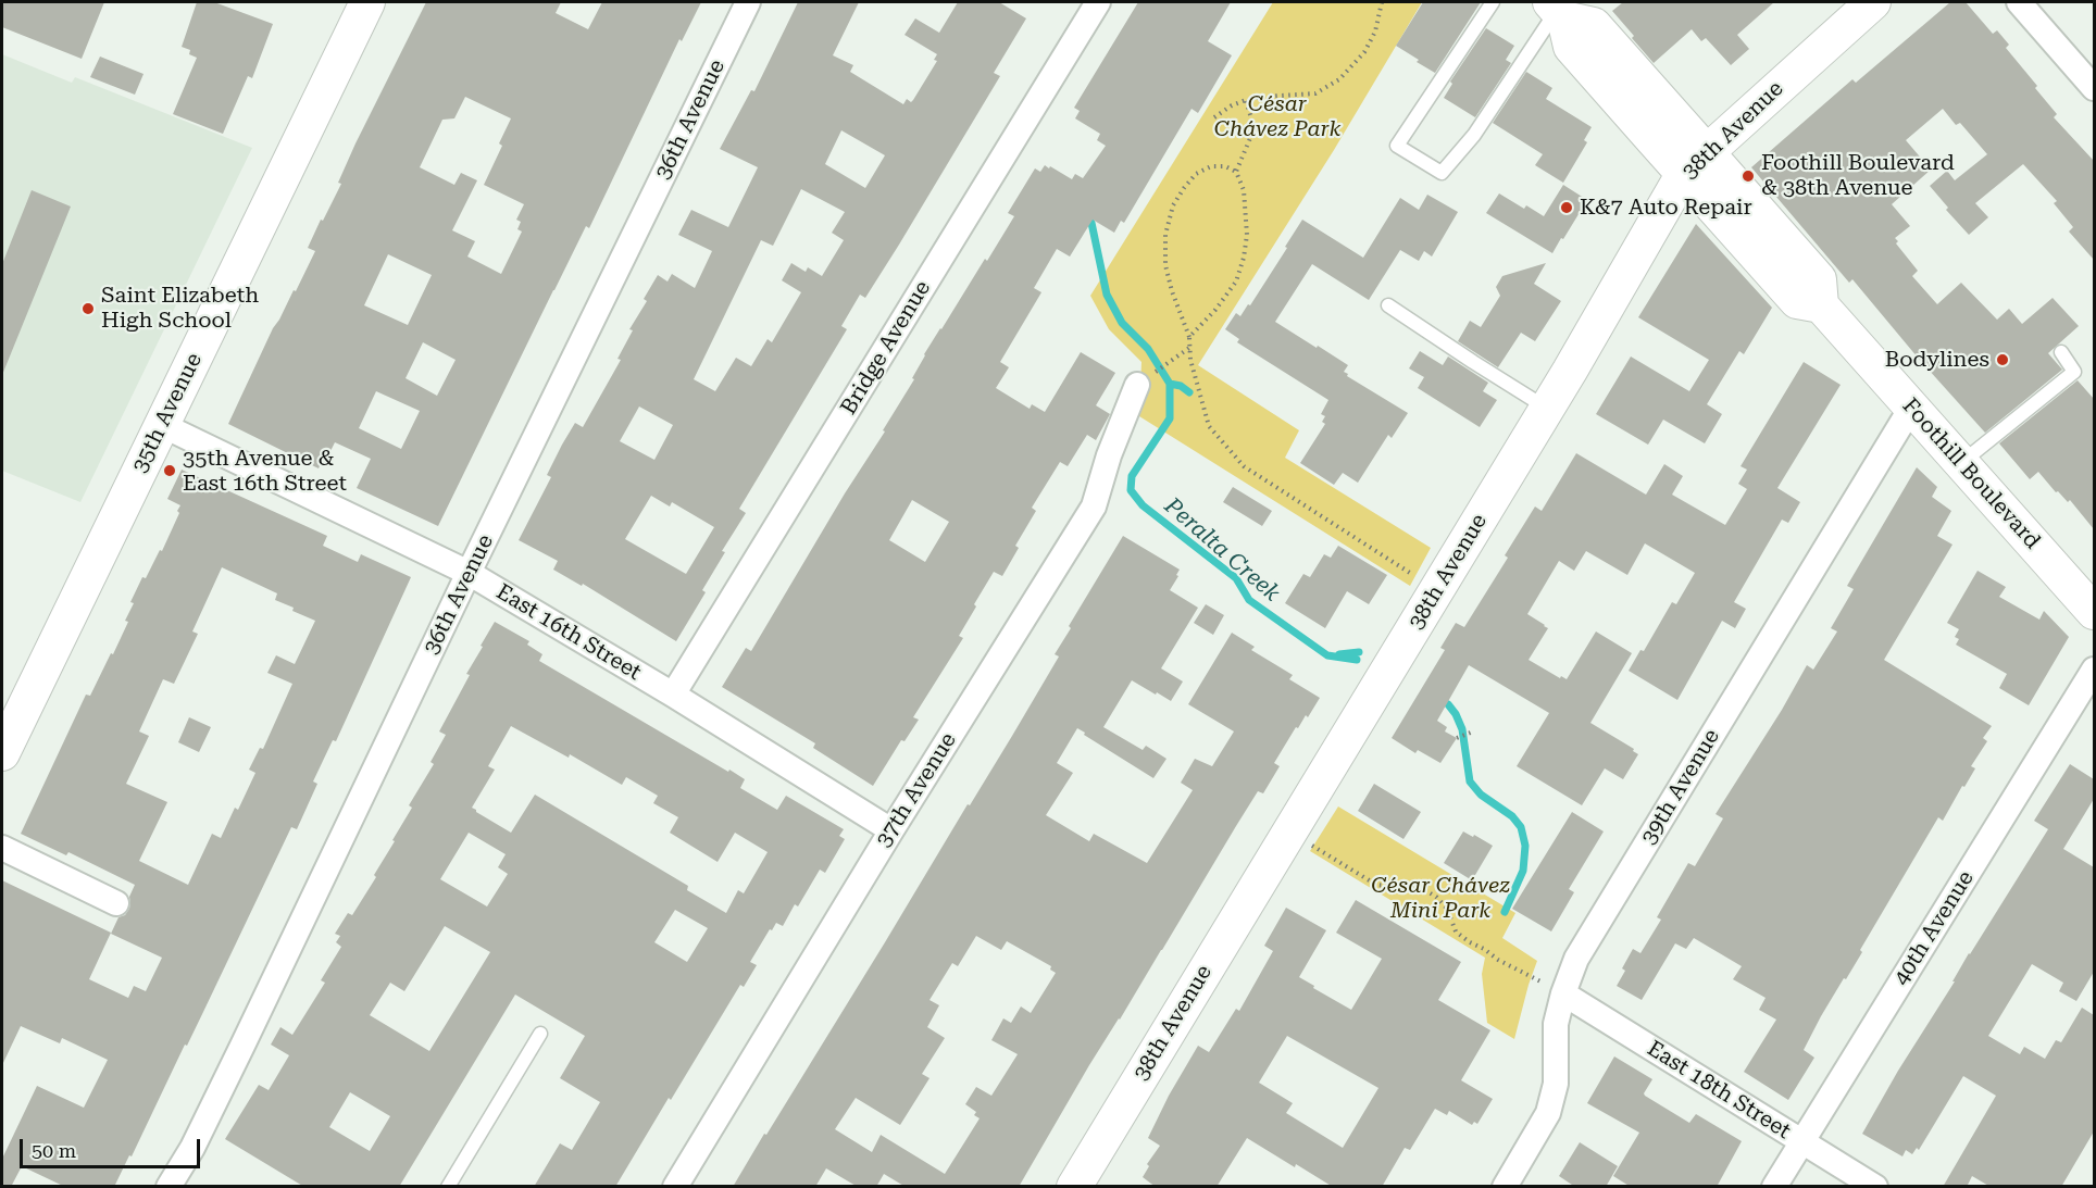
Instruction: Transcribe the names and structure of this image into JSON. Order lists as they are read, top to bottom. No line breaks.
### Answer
{"streets":{"main road":["38th Avenue","35th Avenue","Foothill Boulevard"],"street":["36th Avenue","Bridge Avenue","East 16th Street","39th Avenue","37th Avenue","40th Avenue","East 18th Street"]},"crossings":[["36th Avenue","East 16th Street"],["38th Avenue","Foothill Boulevard"],["Bridge Avenue","East 16th Street"],["35th Avenue","East 16th Street"],["Foothill Boulevard","39th Avenue"],["East 16th Street","37th Avenue"],["39th Avenue","East 18th Street"],["40th Avenue","East 18th Street"]],"water":["Peralta Creek"],"parks":["César Chávez Park","César Chávez Mini Park"],"places":["Foothill Boulevard & 38th Avenue","K&7 Auto Repair","Saint Elizabeth High School","Bodylines","35th Avenue & East 16th Street"],"scale_bar":"50 m"}
